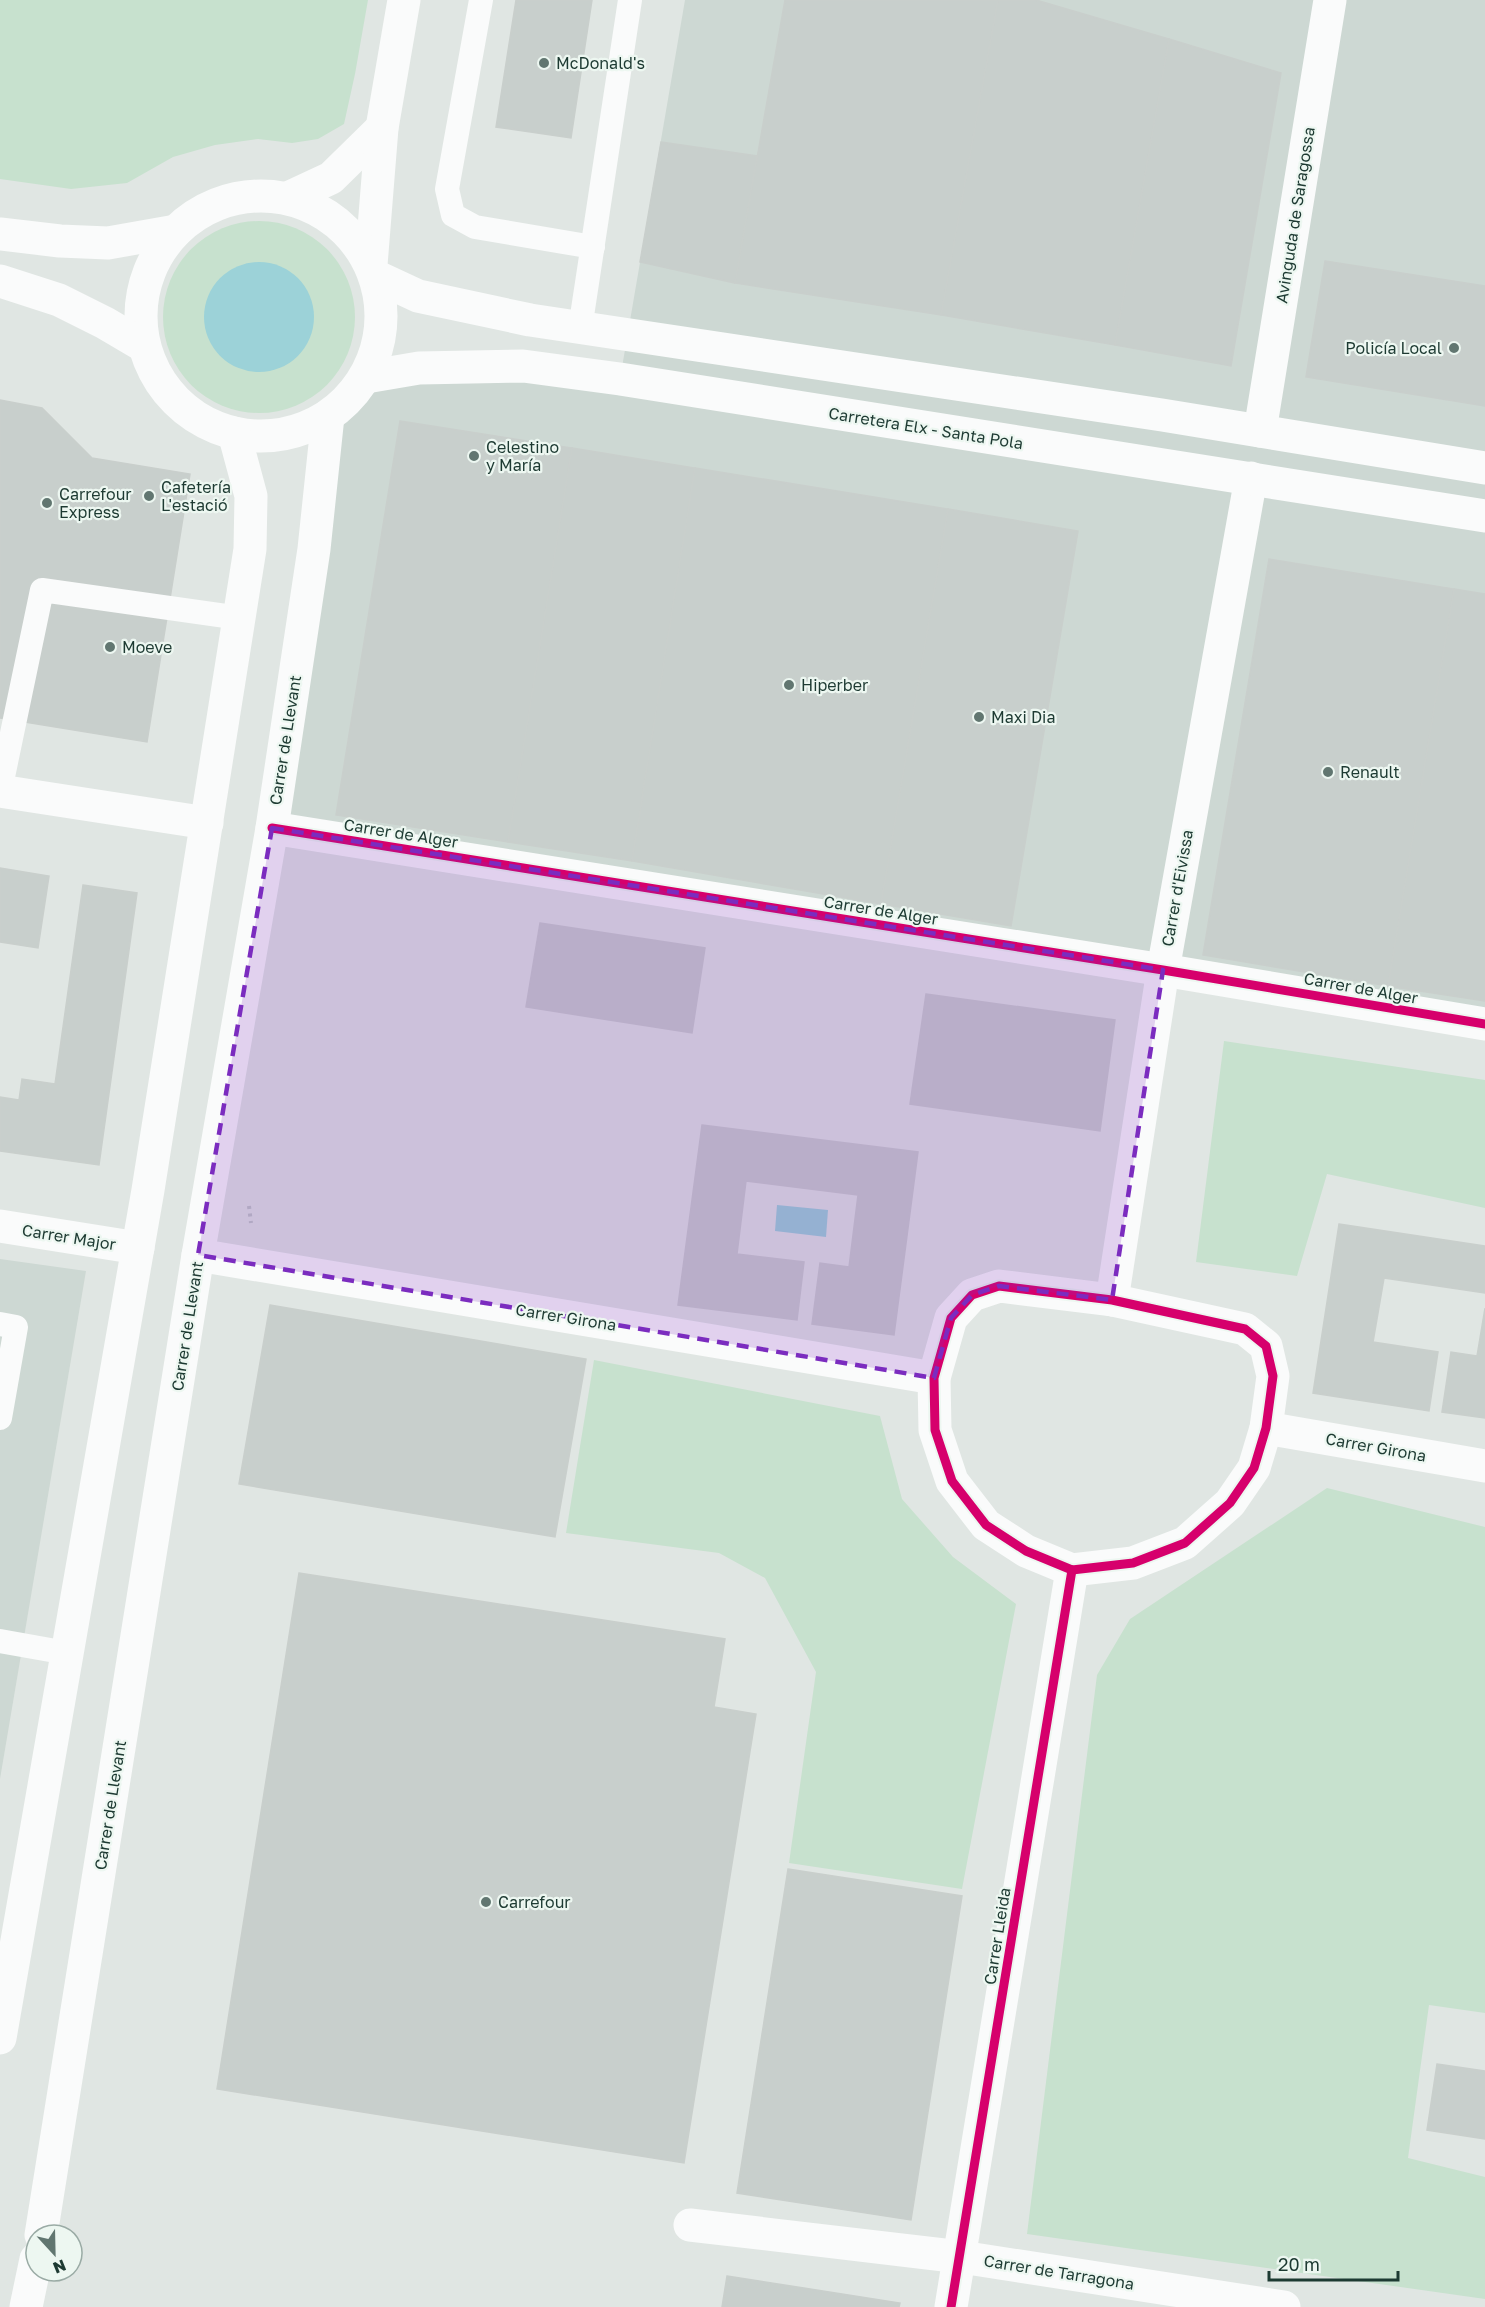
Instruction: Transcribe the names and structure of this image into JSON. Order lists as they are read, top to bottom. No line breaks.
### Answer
{"streets":{"main road":["Avinguda de Saragossa","Carretera Elx - Santa Pola","Carrer de Llevant","Carrer de Alger","Carrer d'Eivissa","Carrer Major","Carrer Girona","Carrer Lleida","Carrer de Tarragona"]},"crossings":[["Carretera Elx - Santa Pola","Carrer d'Eivissa"],["Carrer de Llevant","Carrer de Alger"],["Carrer de Llevant","Carrer Girona"],["Carrer de Alger","Carrer d'Eivissa"],["Carrer Lleida","Carrer de Tarragona"]],"places":["McDonald's","Policía Local","Celestino y María","Cafetería L'estació","Carrefour Express","Moeve","Hiperber","Maxi Dia","Renault","Carrefour"],"scale_bar":"20 m","north":"bottom"}
